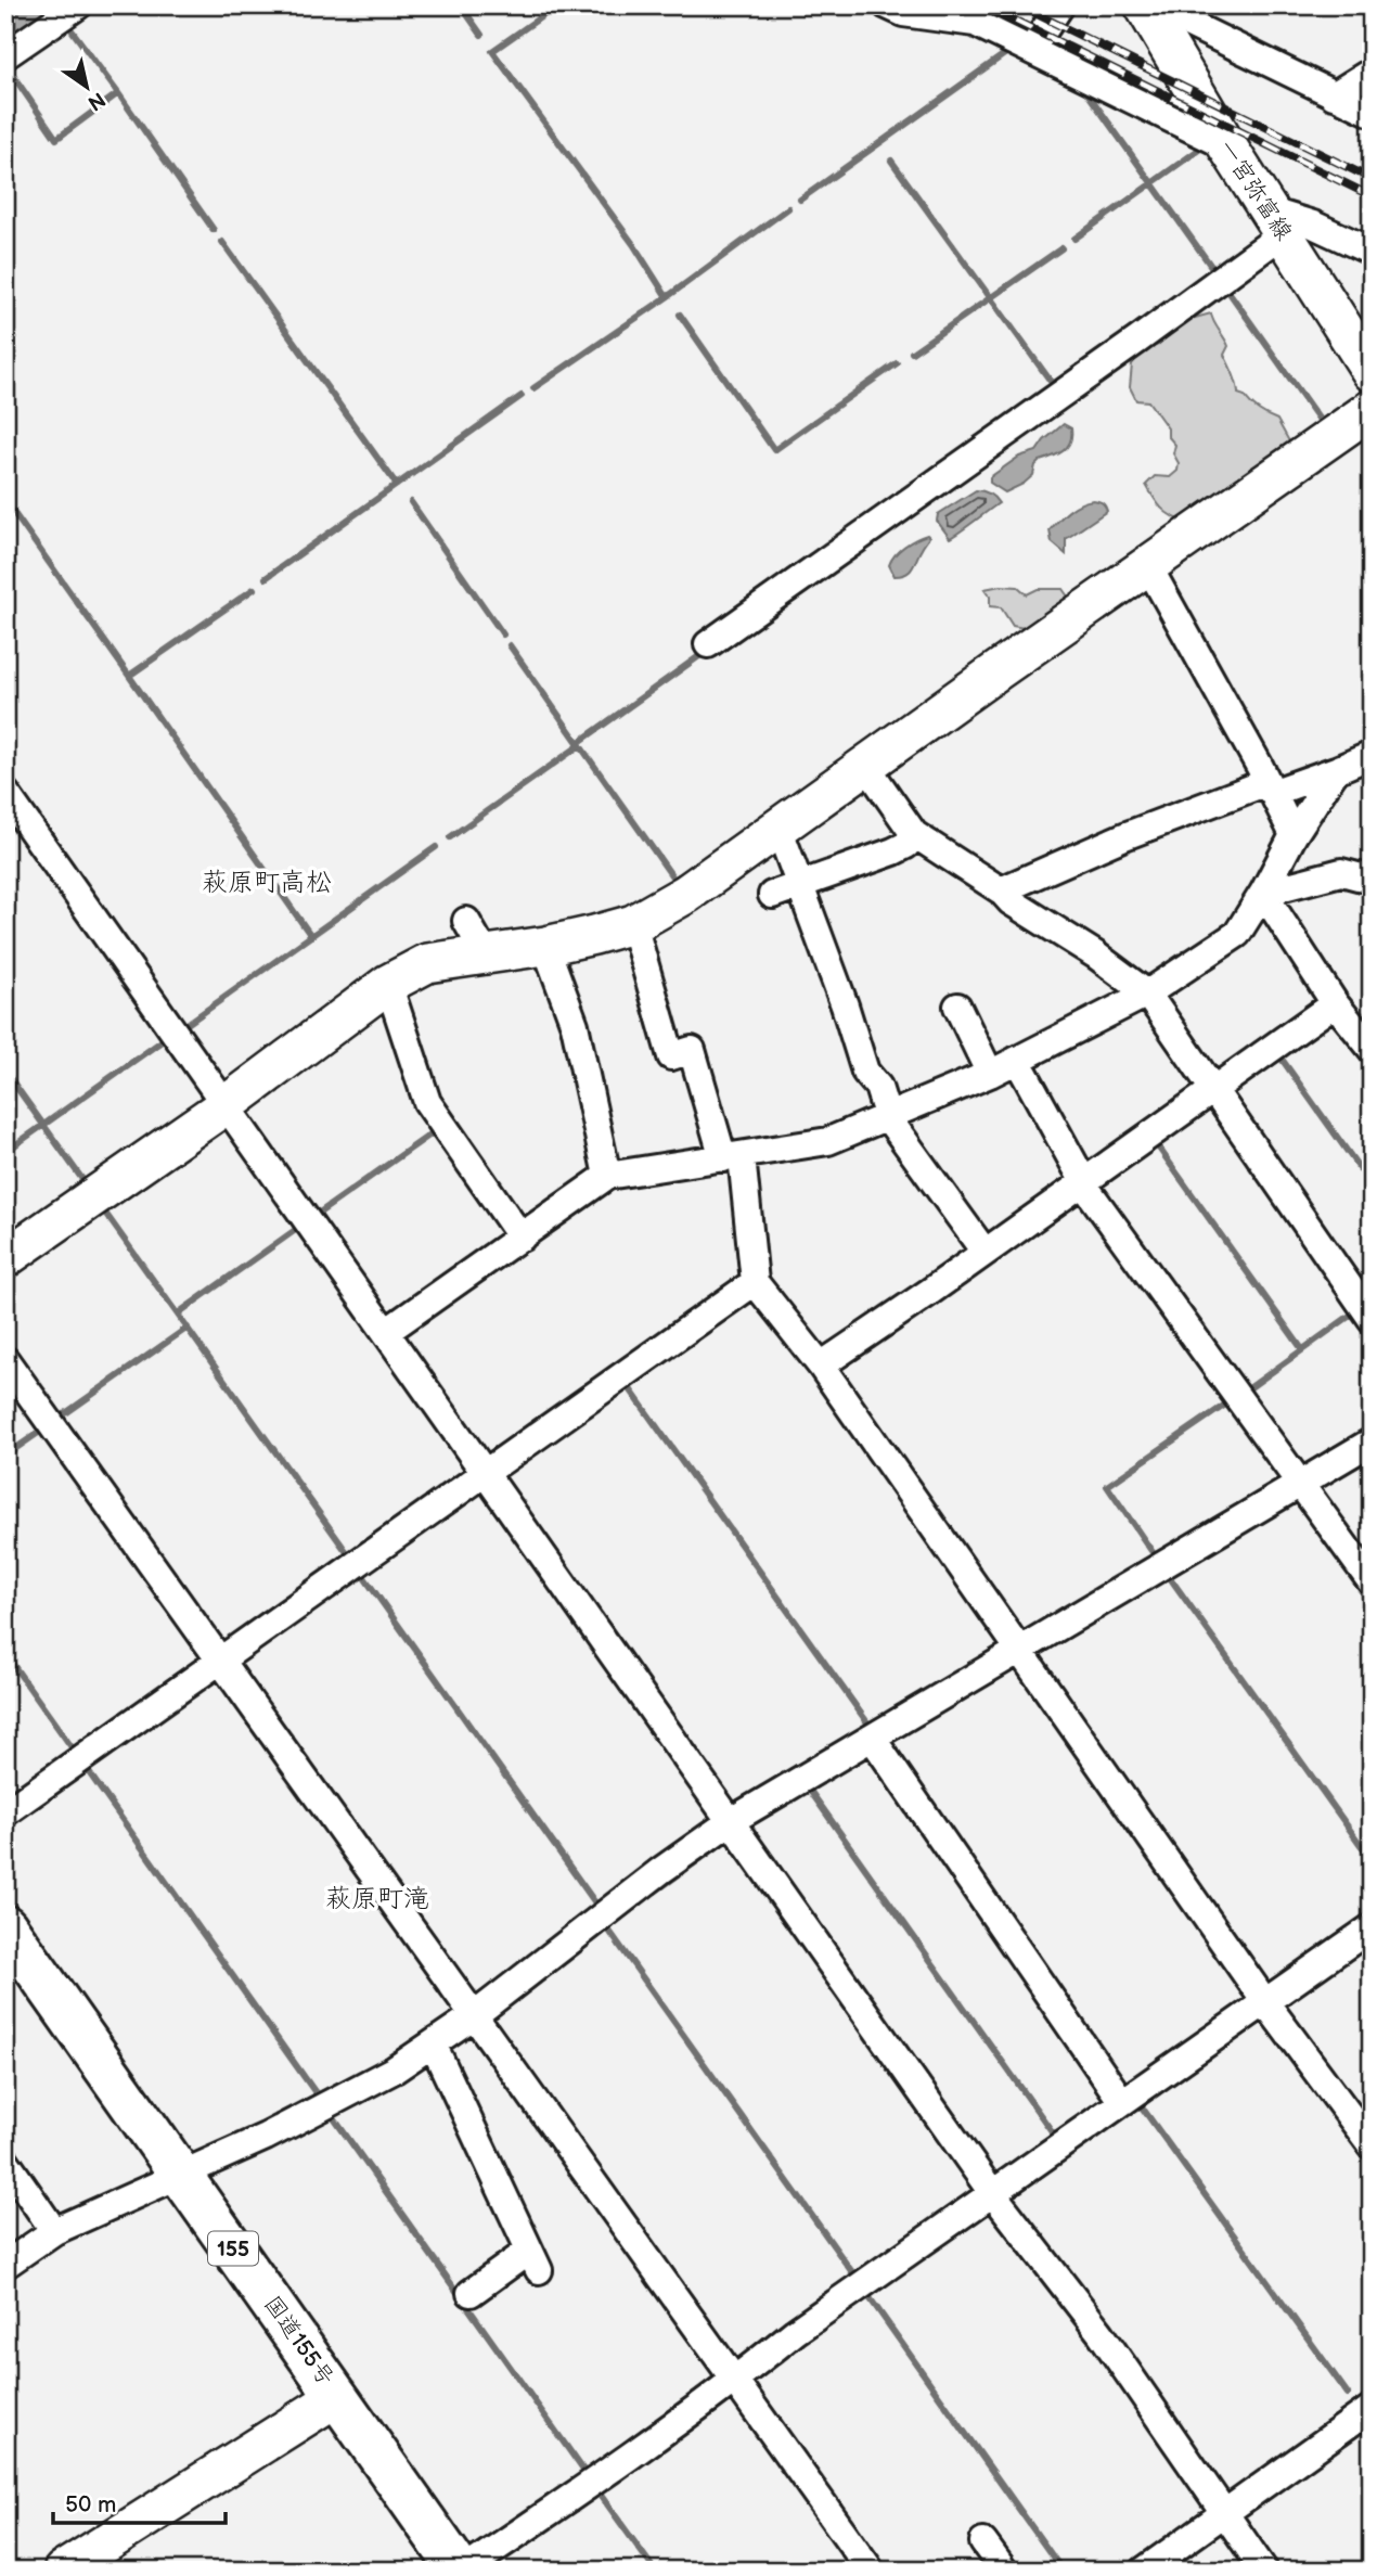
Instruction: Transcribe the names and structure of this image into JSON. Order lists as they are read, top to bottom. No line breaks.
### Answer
{"streets":{"highway":["155","国道155号"],"street":["一宮弥富線"]},"districts":["萩原町高松","萩原町滝"],"scale_bar":"50 m","north":"bottom right"}
